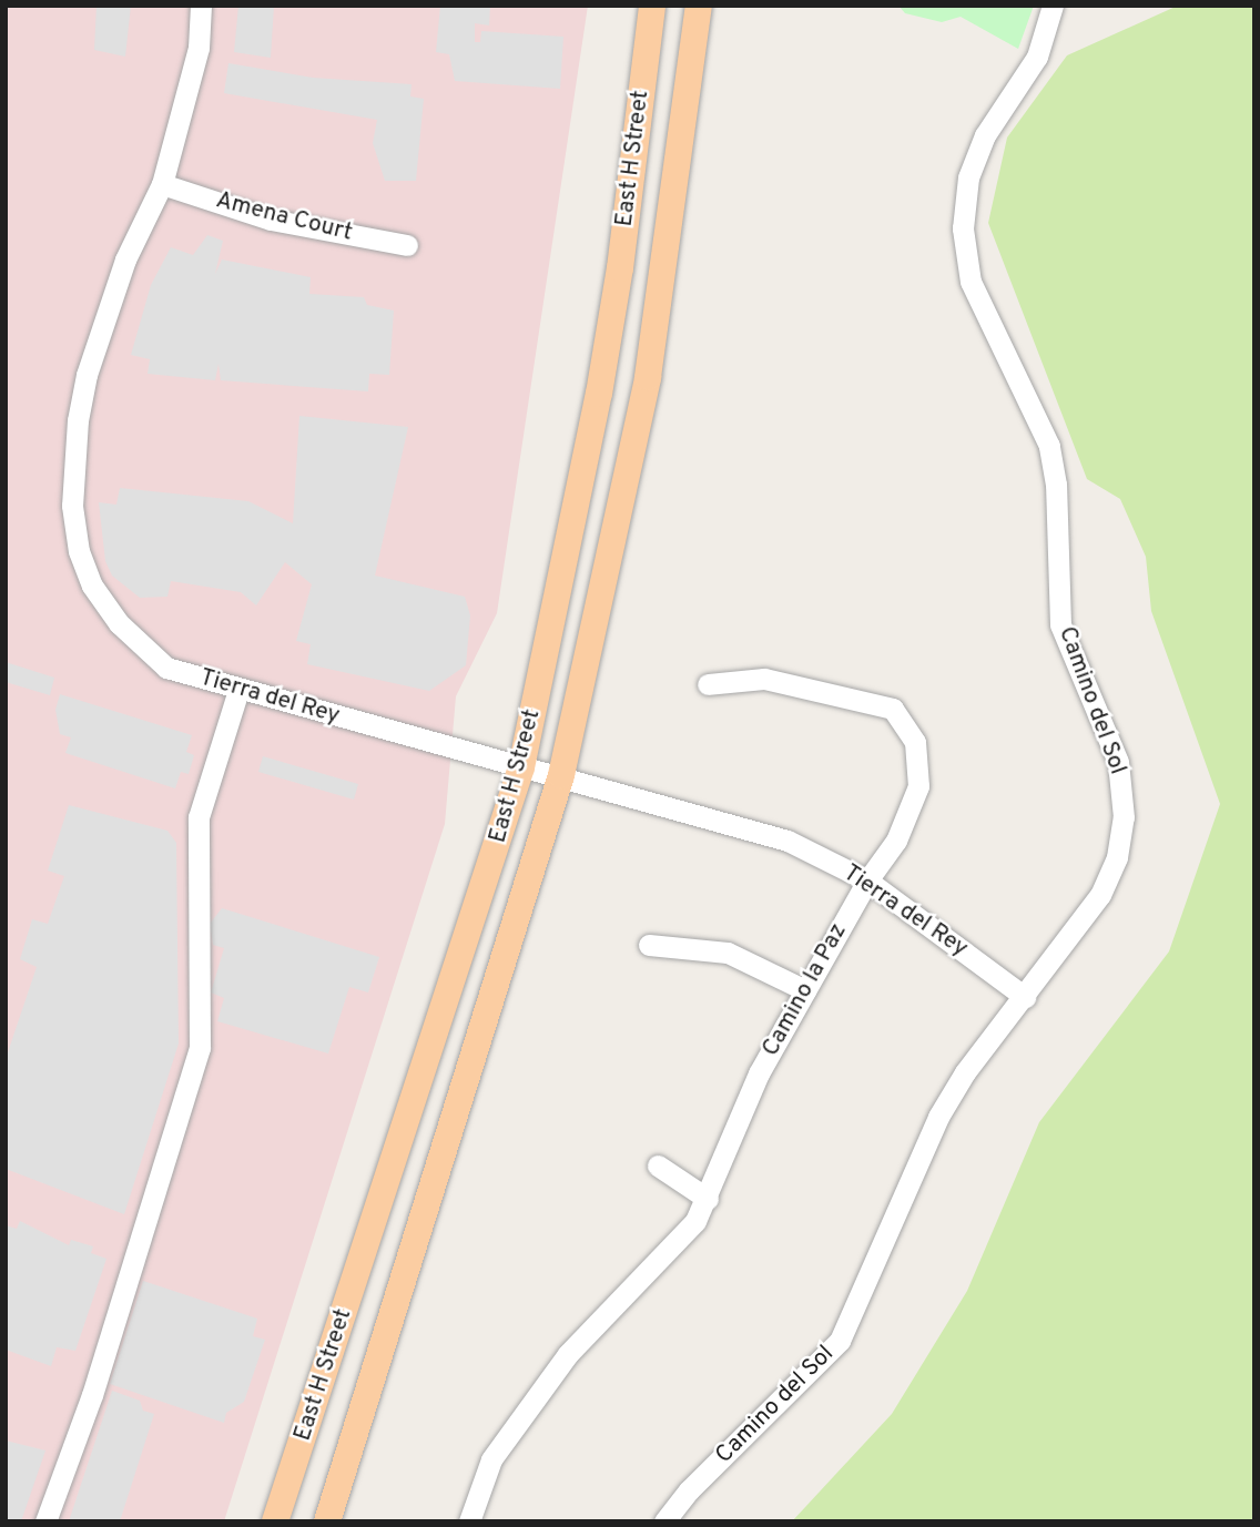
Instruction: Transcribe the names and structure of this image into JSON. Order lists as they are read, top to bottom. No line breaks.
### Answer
{"streets":{"main road":["East H Street"],"street":["Amena Court","Tierra del Rey","Camino del Sol","Camino la Paz"]},"crossings":[["East H Street","Tierra del Rey"],["Amena Court","Tierra del Rey"],["Tierra del Rey","Camino del Sol"],["Tierra del Rey","Camino la Paz"]]}
